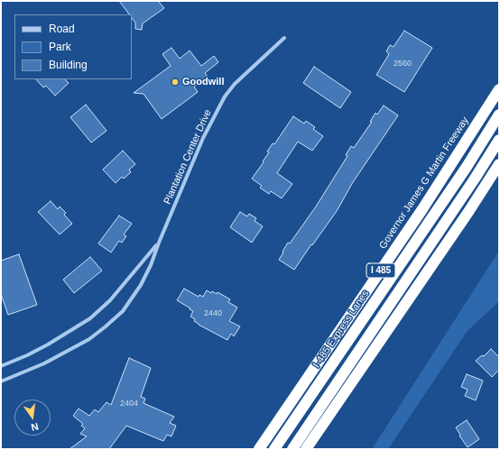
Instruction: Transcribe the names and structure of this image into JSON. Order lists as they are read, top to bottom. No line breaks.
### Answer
{"streets":{"highway":["Governor James G Martin Freeway","I 485","I-485 Express Lanes"],"street":["Plantation Center Drive"]},"places":["Goodwill"],"house_numbers":["2560","2440","2404"],"legend":["Road","Park","Building"],"north":"bottom"}
